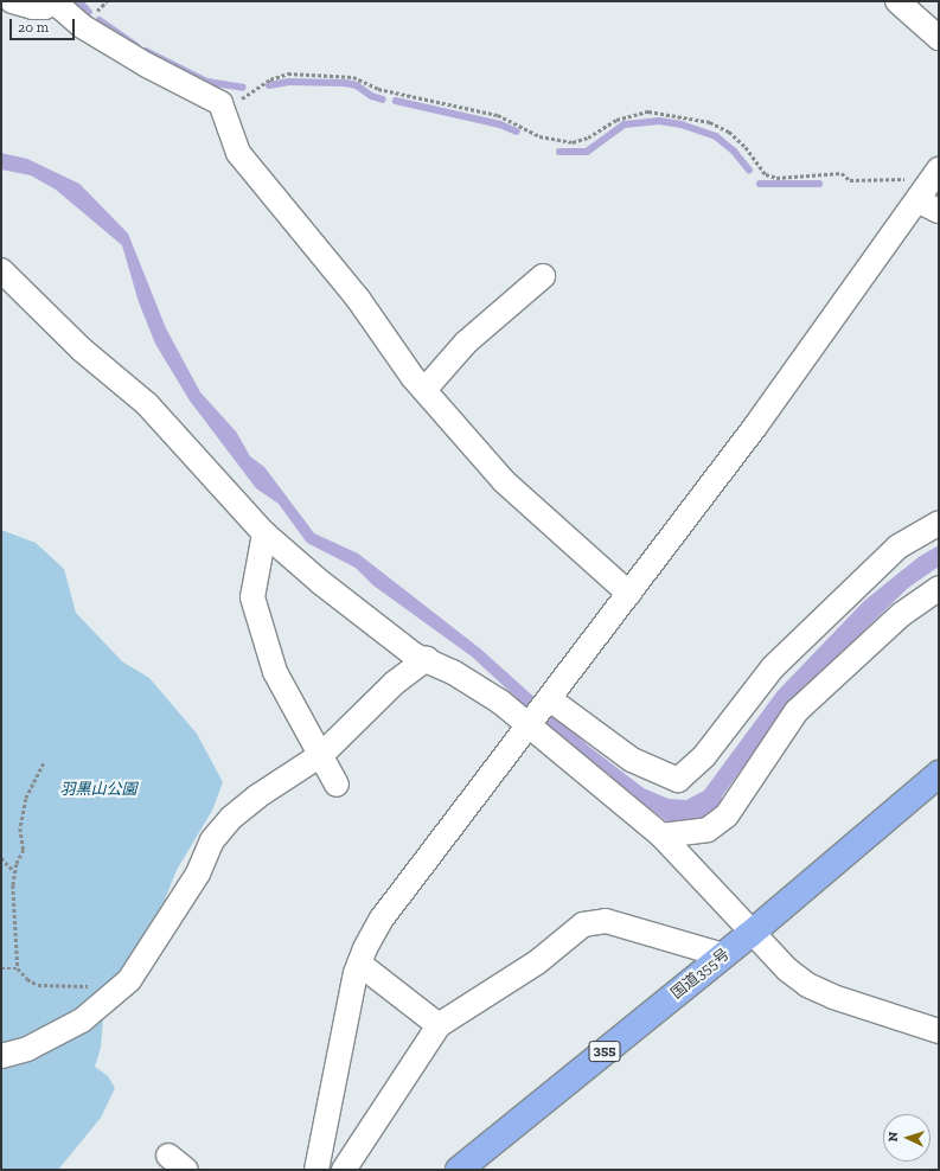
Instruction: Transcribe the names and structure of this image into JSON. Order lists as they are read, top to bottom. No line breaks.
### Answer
{"streets":{"highway":["国道355号","355"]},"parks":["羽黒山公園"],"scale_bar":"20 m","north":"left"}
